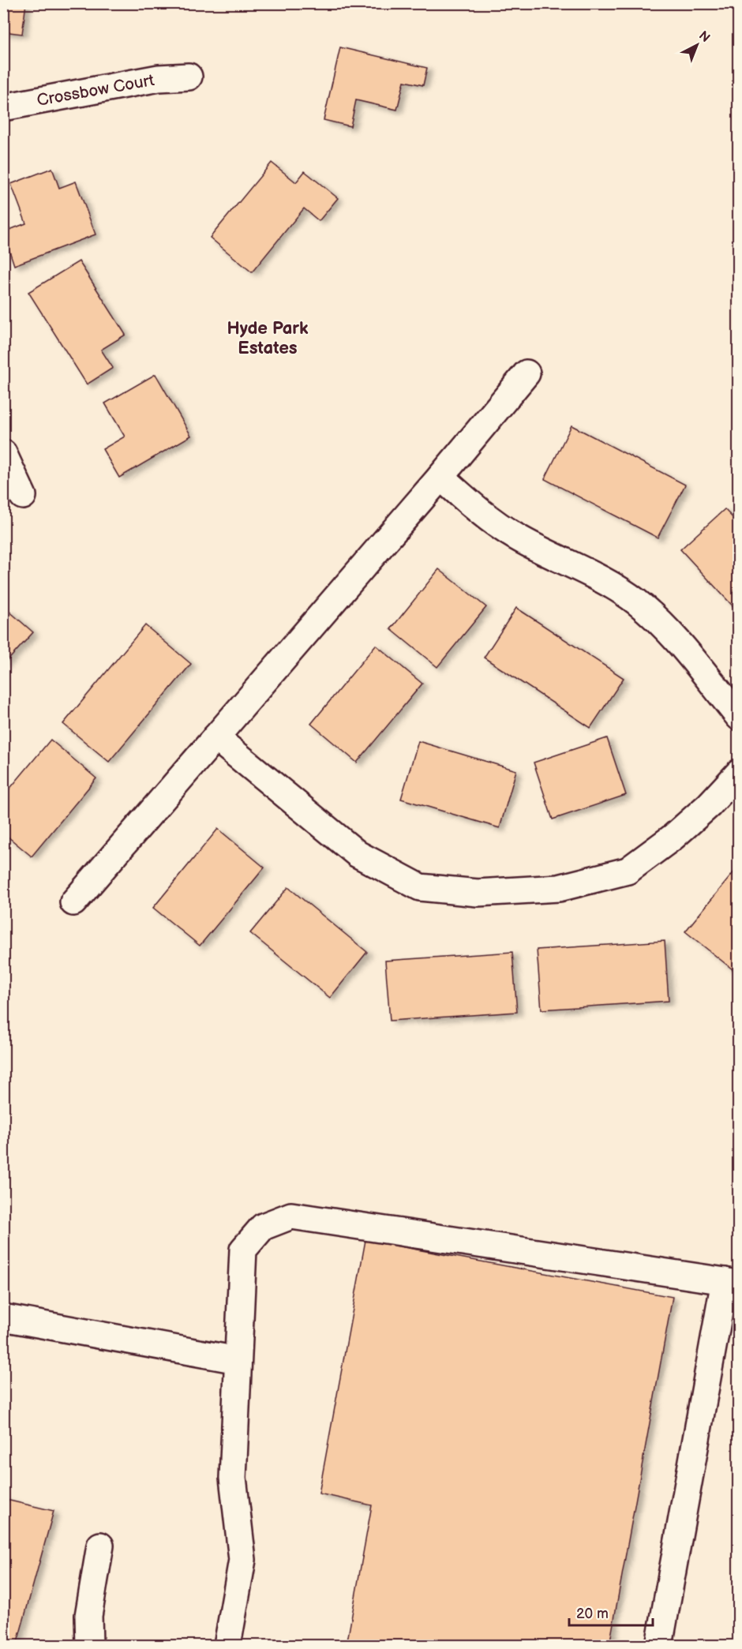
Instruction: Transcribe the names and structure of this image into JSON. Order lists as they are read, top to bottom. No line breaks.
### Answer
{"streets":{"street":["Crossbow Court"]},"districts":["Hyde Park Estates"],"scale_bar":"20 m","north":"top right"}
